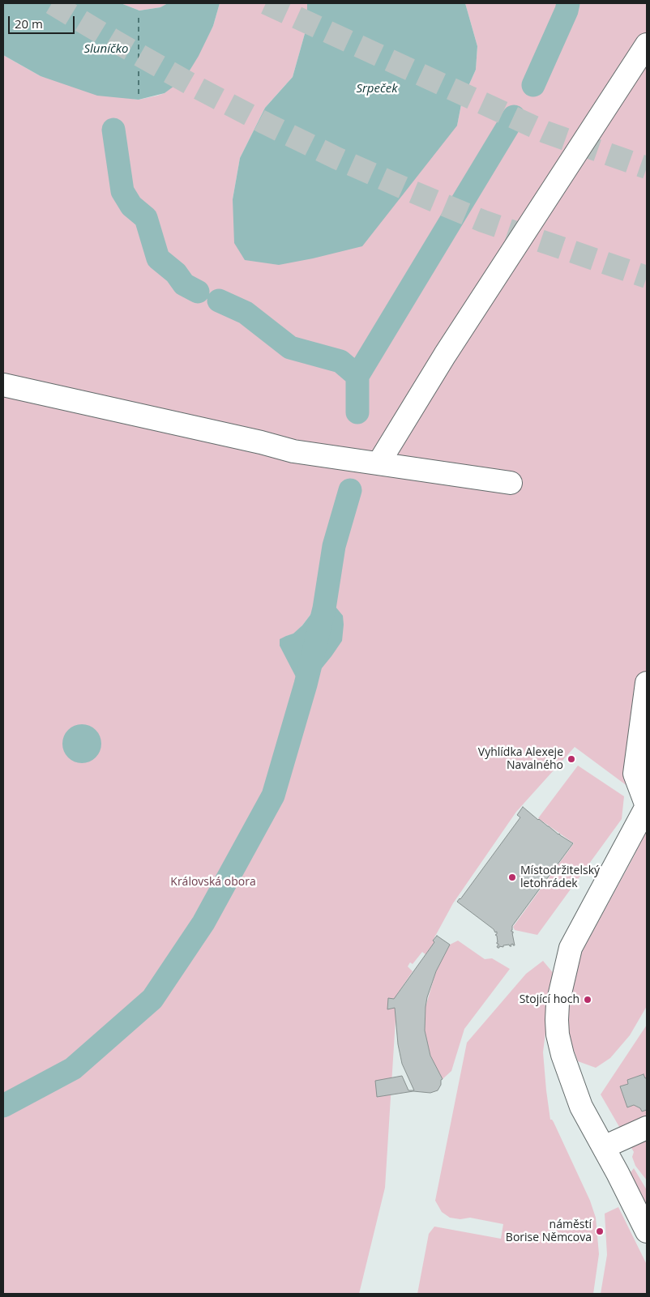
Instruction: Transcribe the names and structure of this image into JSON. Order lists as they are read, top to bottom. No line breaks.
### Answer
{"water":["Sluníčko","Srpeček"],"parks":["Královská obora"],"places":["Vyhlídka Alexeje Navalného","Místodržitelský letohrádek","Stojící hoch","náměstí Borise Němcova"],"scale_bar":"20 m"}
